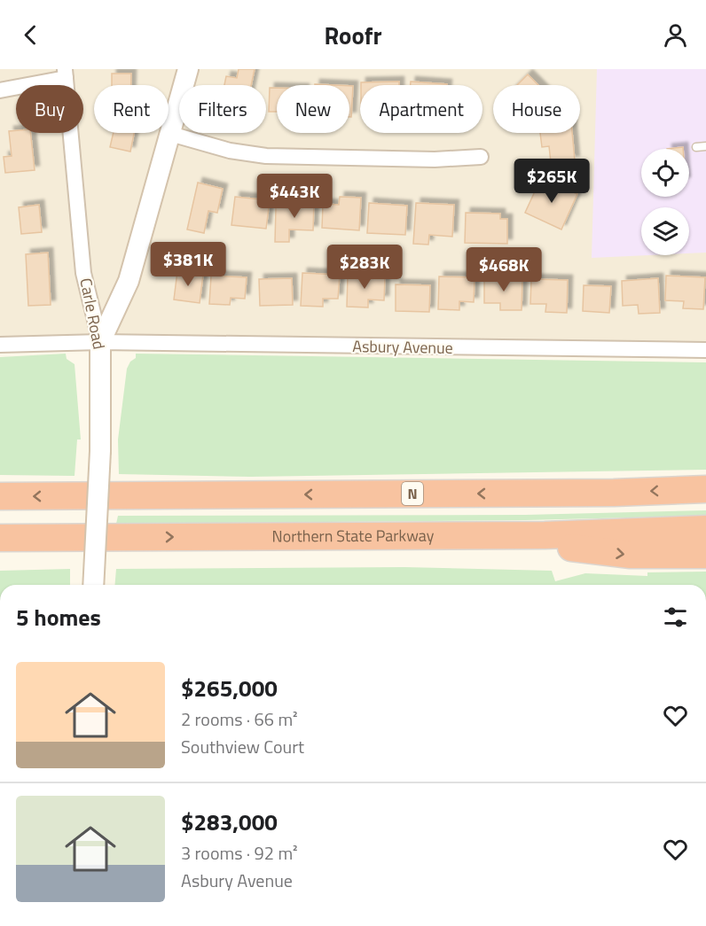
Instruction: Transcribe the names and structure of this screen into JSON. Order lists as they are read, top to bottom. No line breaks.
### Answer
{"streets":{"highway":["N","Northern State Parkway"],"street":["Carle Road","Asbury Avenue"]},"crossings":[["Carle Road","Asbury Avenue"]],"page":{"header":"Roofr","chip":["Buy","Rent","Filters","New","Apartment","House"],"price":["$265K","$443K","$381K","$283K","$468K"],"heading":"5 homes","list":[{"name":"$265,000","note":"2 rooms · 66 m² · Southview Court"},{"name":"$283,000","note":"3 rooms · 92 m² · Asbury Avenue"}]}}
